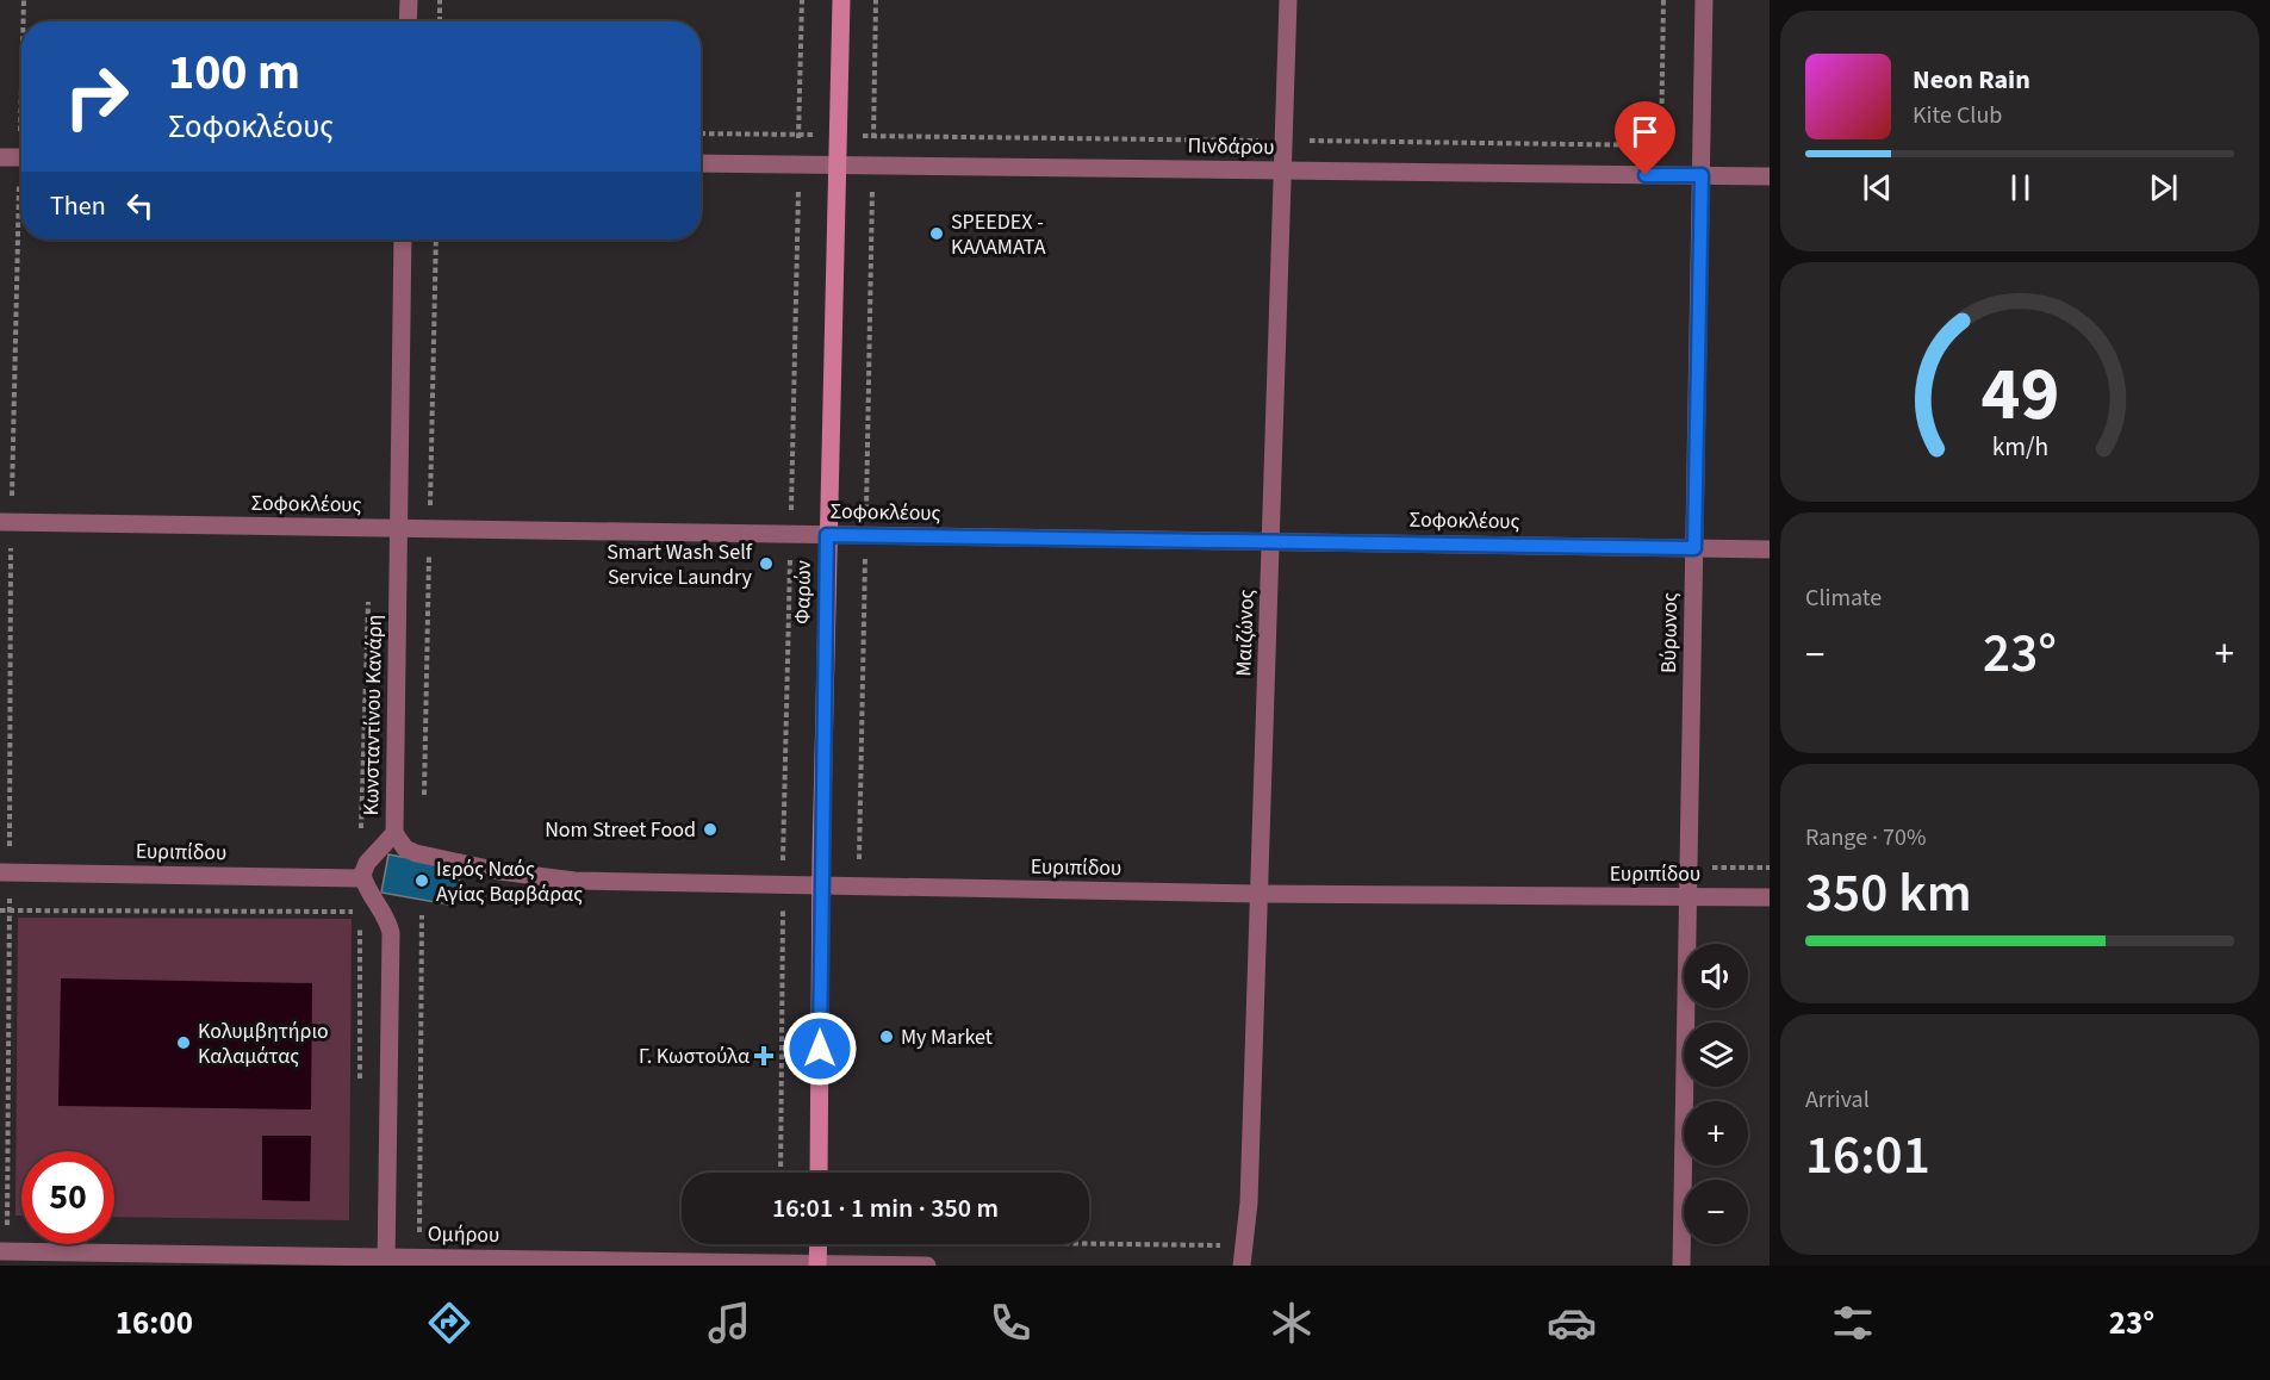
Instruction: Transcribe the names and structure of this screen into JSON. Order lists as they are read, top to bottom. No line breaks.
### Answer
{"streets":{"main road":["Φαρών"],"street":["Πινδάρου","Σοφοκλέους","Μαιζώνος","Βύρωνος","Κωνσταντίνου Κανάρη","Ευριπίδου","Ομήρου"]},"crossings":[["Πινδάρου","Φαρών"],["Πινδάρου","Μαιζώνος"],["Πινδάρου","Βύρωνος"],["Σοφοκλέους","Φαρών"],["Σοφοκλέους","Μαιζώνος"],["Σοφοκλέους","Βύρωνος"],["Σοφοκλέους","Κωνσταντίνου Κανάρη"],["Φαρών","Ευριπίδου"],["Μαιζώνος","Ευριπίδου"],["Βύρωνος","Ευριπίδου"],["Κωνσταντίνου Κανάρη","Ευριπίδου"]],"places":{"other":["SPEEDEX - ΚΑΛΑΜΑΤΑ","Smart Wash Self Service Laundry","Nom Street Food","Ιερός Ναός Αγίας Βαρβάρας","My Market","Κολυμβητήριο Καλαμάτας"],"health":["Γ. Κωστούλα"]},"page":{"turn":["100 m","Σοφοκλέους"],"song":["Neon Rain","Kite Club"],"then":"Then","tile":["Climate",["Range · 70%","350 km"],["Arrival","16:01"]],"heat":["−","23°","+"],"map_buttons":["+","−"],"limit":"50","trip":"16:01 · 1 min · 350 m","tabs":["16:00","23°"],"gauge":["49","km/h"]}}
